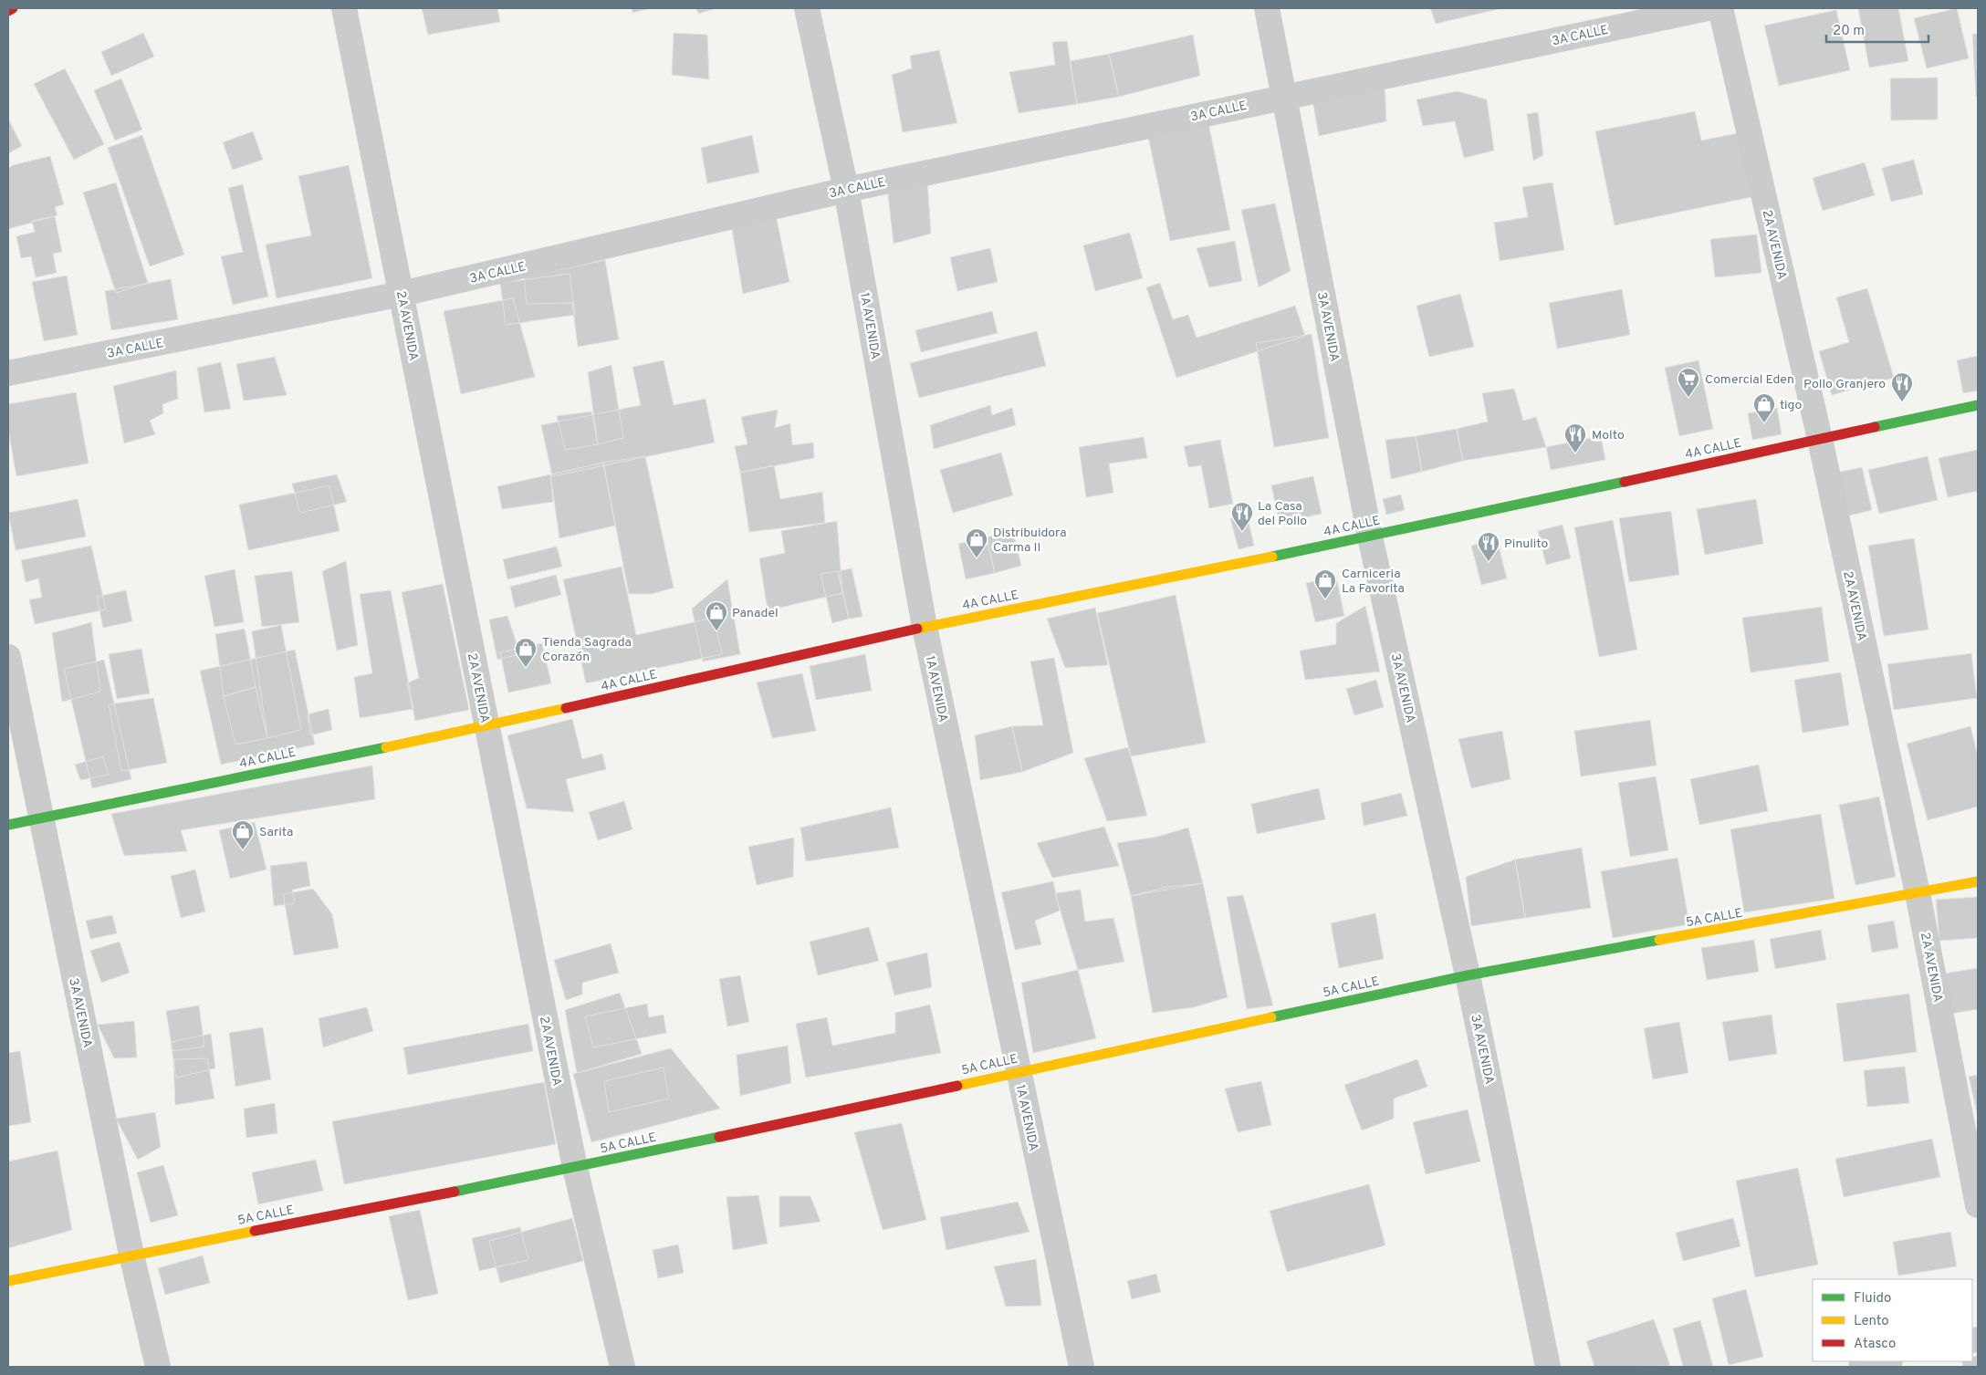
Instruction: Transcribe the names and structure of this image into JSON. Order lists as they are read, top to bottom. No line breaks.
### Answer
{"streets":{"street":["3A CALLE","2A AVENIDA","1A AVENIDA","3A AVENIDA","4A CALLE","5A CALLE"]},"crossings":[["3A CALLE","2A AVENIDA"],["3A CALLE","1A AVENIDA"],["3A CALLE","3A AVENIDA"],["2A AVENIDA","4A CALLE"],["2A AVENIDA","5A CALLE"],["1A AVENIDA","4A CALLE"],["1A AVENIDA","5A CALLE"],["3A AVENIDA","4A CALLE"],["3A AVENIDA","5A CALLE"]],"places":{"supermarket":["Comercial Eden"],"restaurant":["Pollo Granjero","Molto","La Casa del Pollo","Pinulito"],"shop":["tigo","Distribuidora Carma II","Carniceria La Favorita","Panadel","Tienda Sagrada Corazón","Sarita"]},"legend":["Fluido","Lento","Atasco"],"scale_bar":"20 m"}
